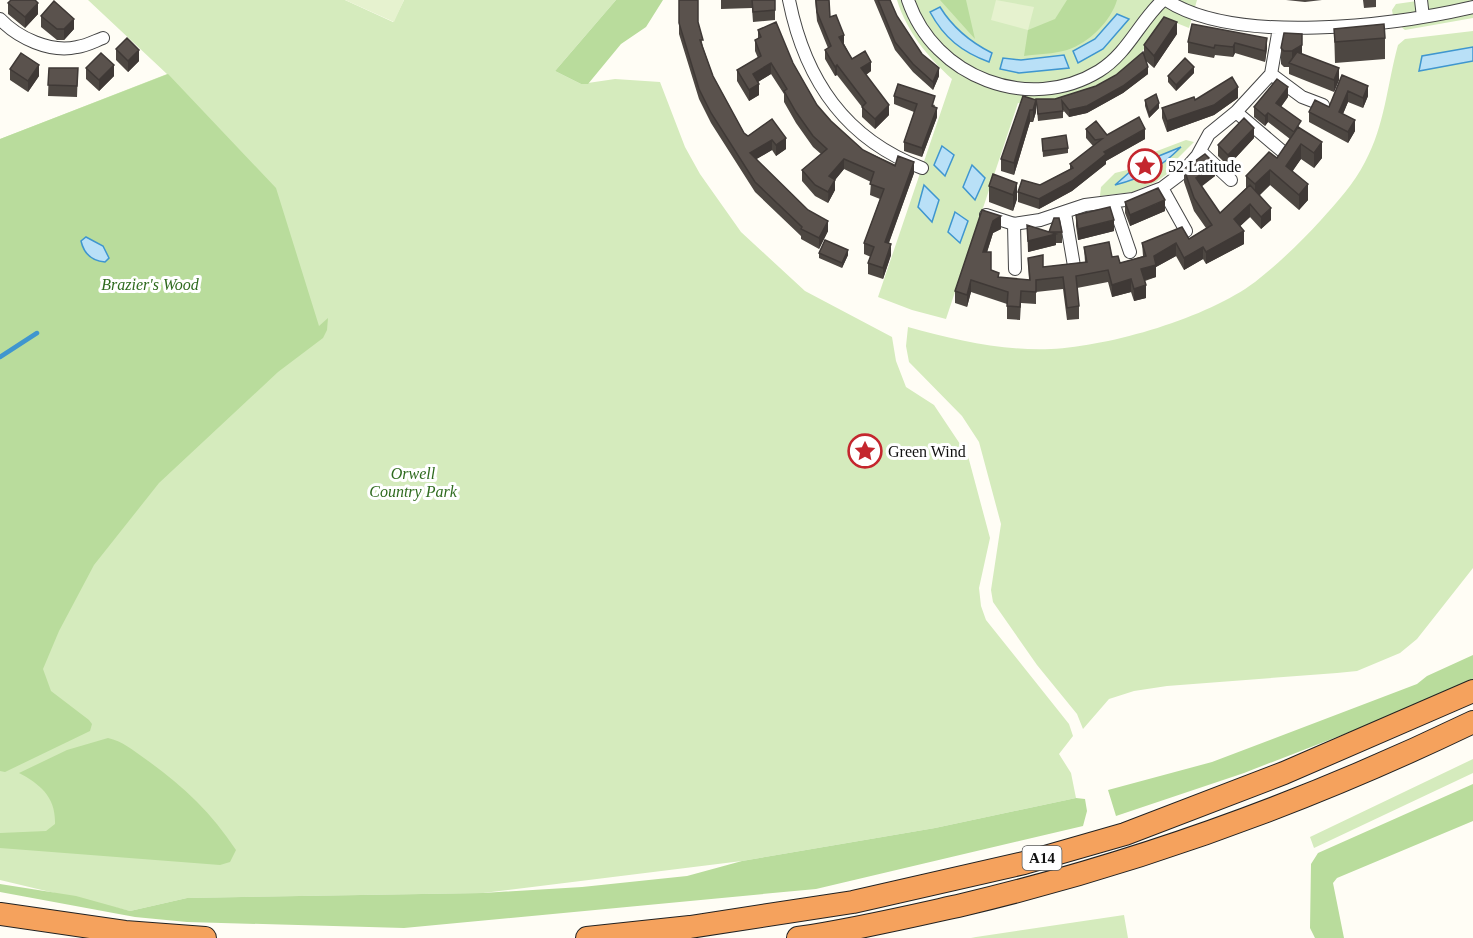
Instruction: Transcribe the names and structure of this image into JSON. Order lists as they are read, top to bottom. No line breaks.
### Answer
{"streets":{"highway":["A14"]},"parks":["Brazier's Wood","Orwell Country Park"],"places":{"place":["52 Latitude","Green Wind"]}}
